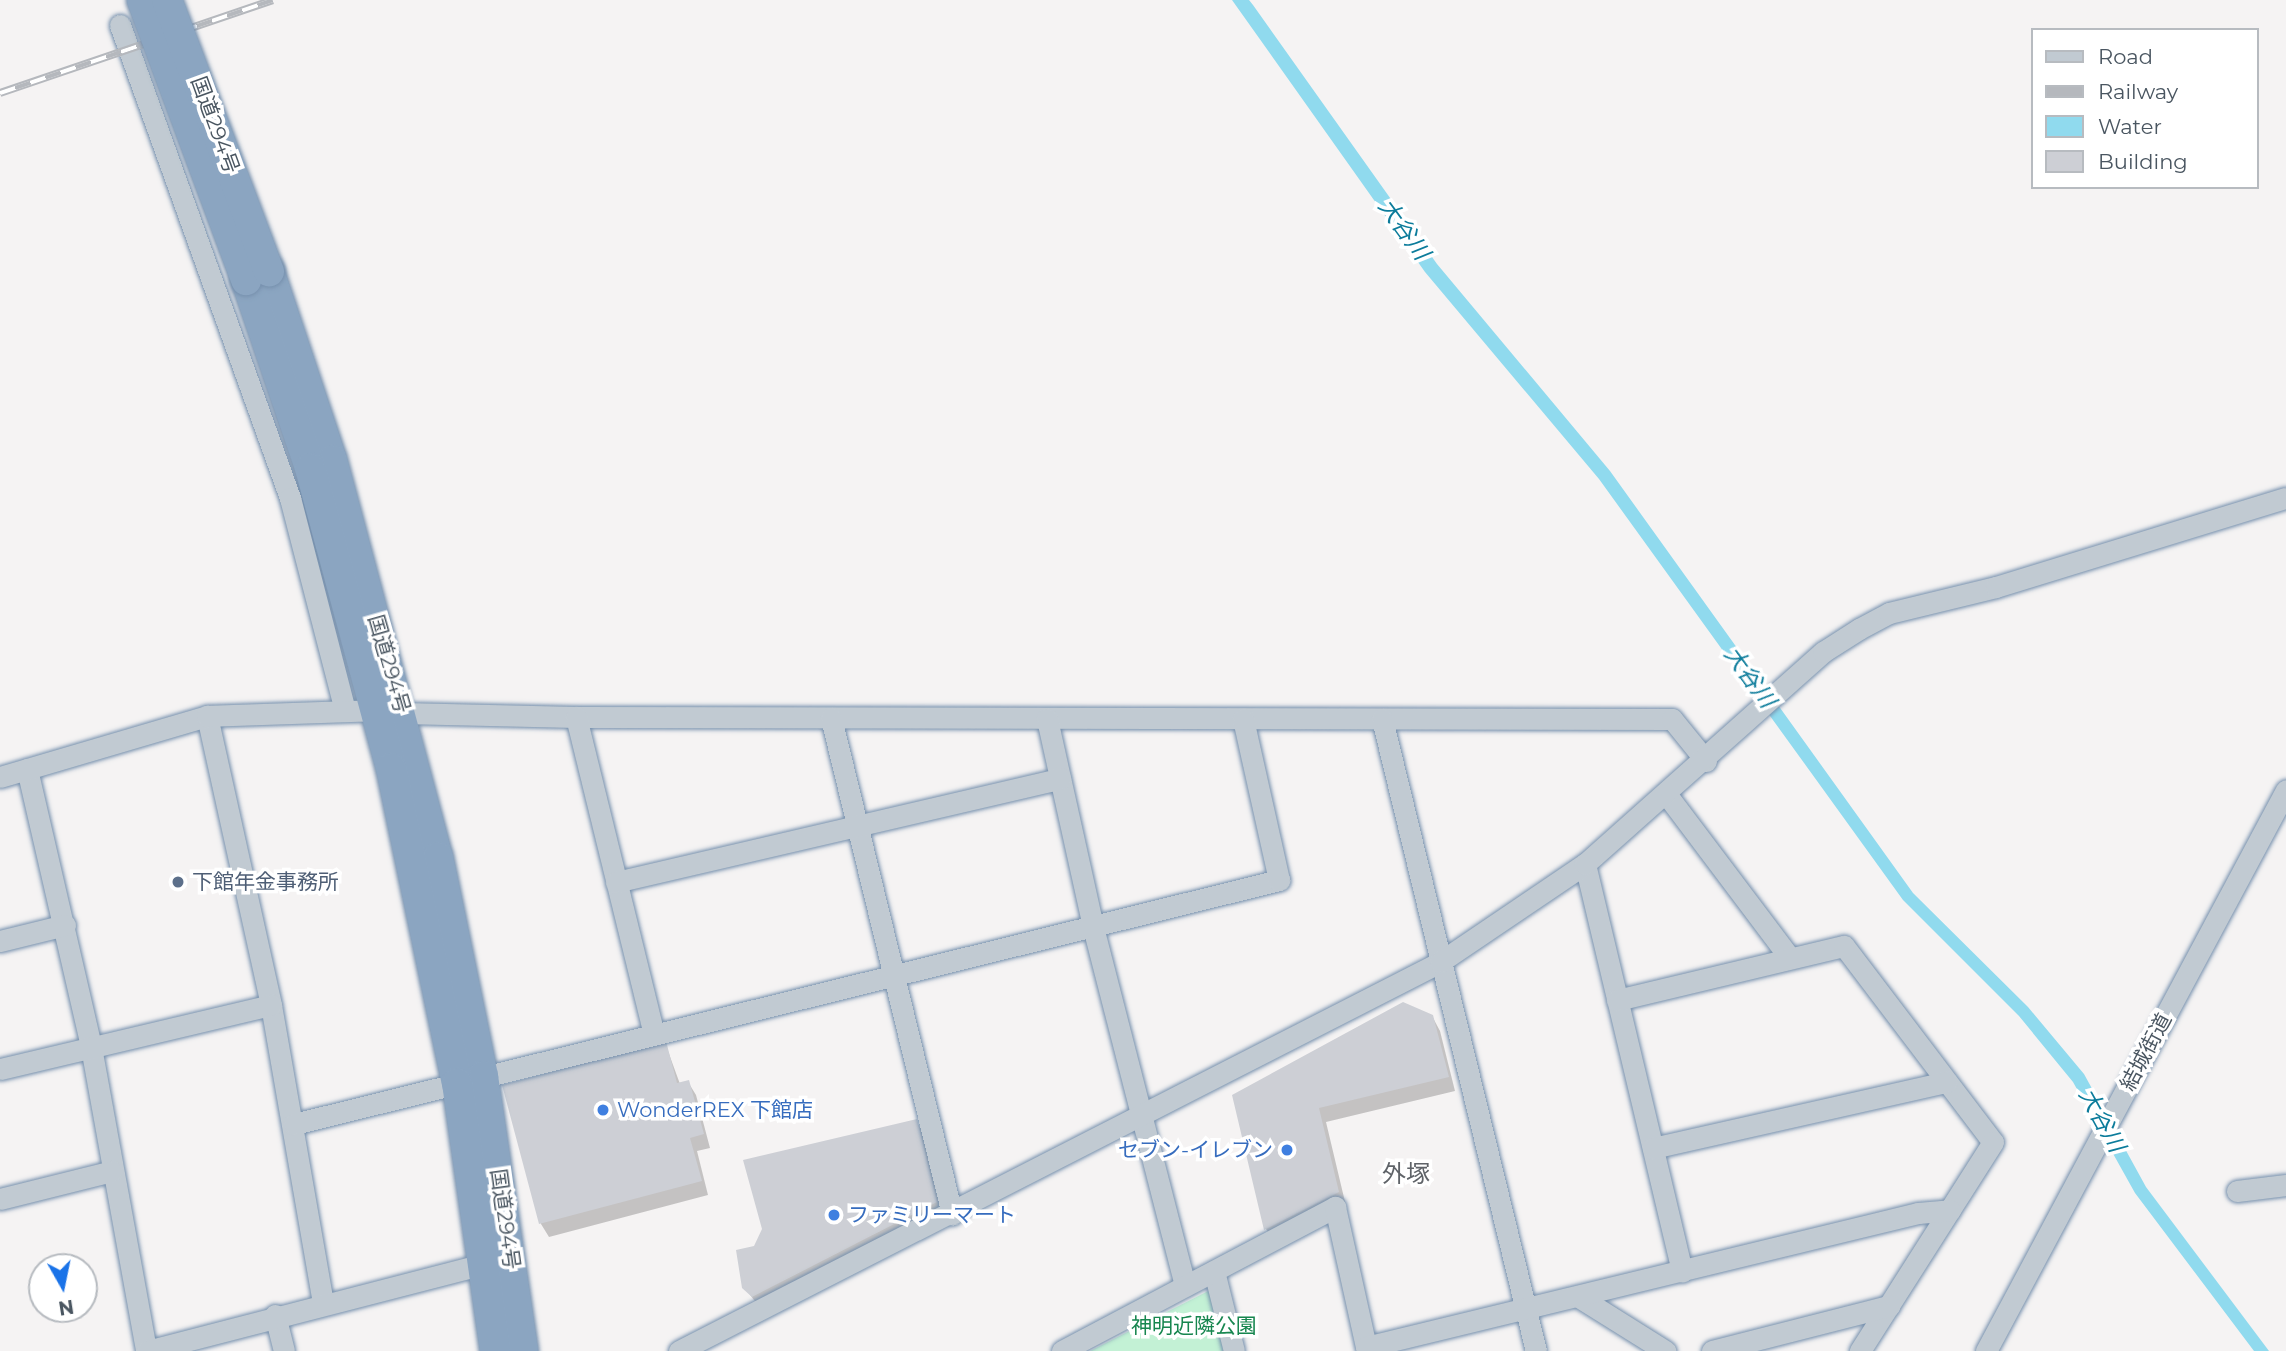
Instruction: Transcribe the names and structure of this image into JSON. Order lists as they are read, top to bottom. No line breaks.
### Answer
{"streets":{"highway":["国道294号"],"street":["結城街道"]},"districts":["外塚"],"water":["大谷川"],"parks":["神明近隣公園"],"places":["下館年金事務所","WonderREX 下館店","セブン-イレブン","ファミリーマート"],"legend":["Road","Railway","Water","Building"],"north":"bottom"}
